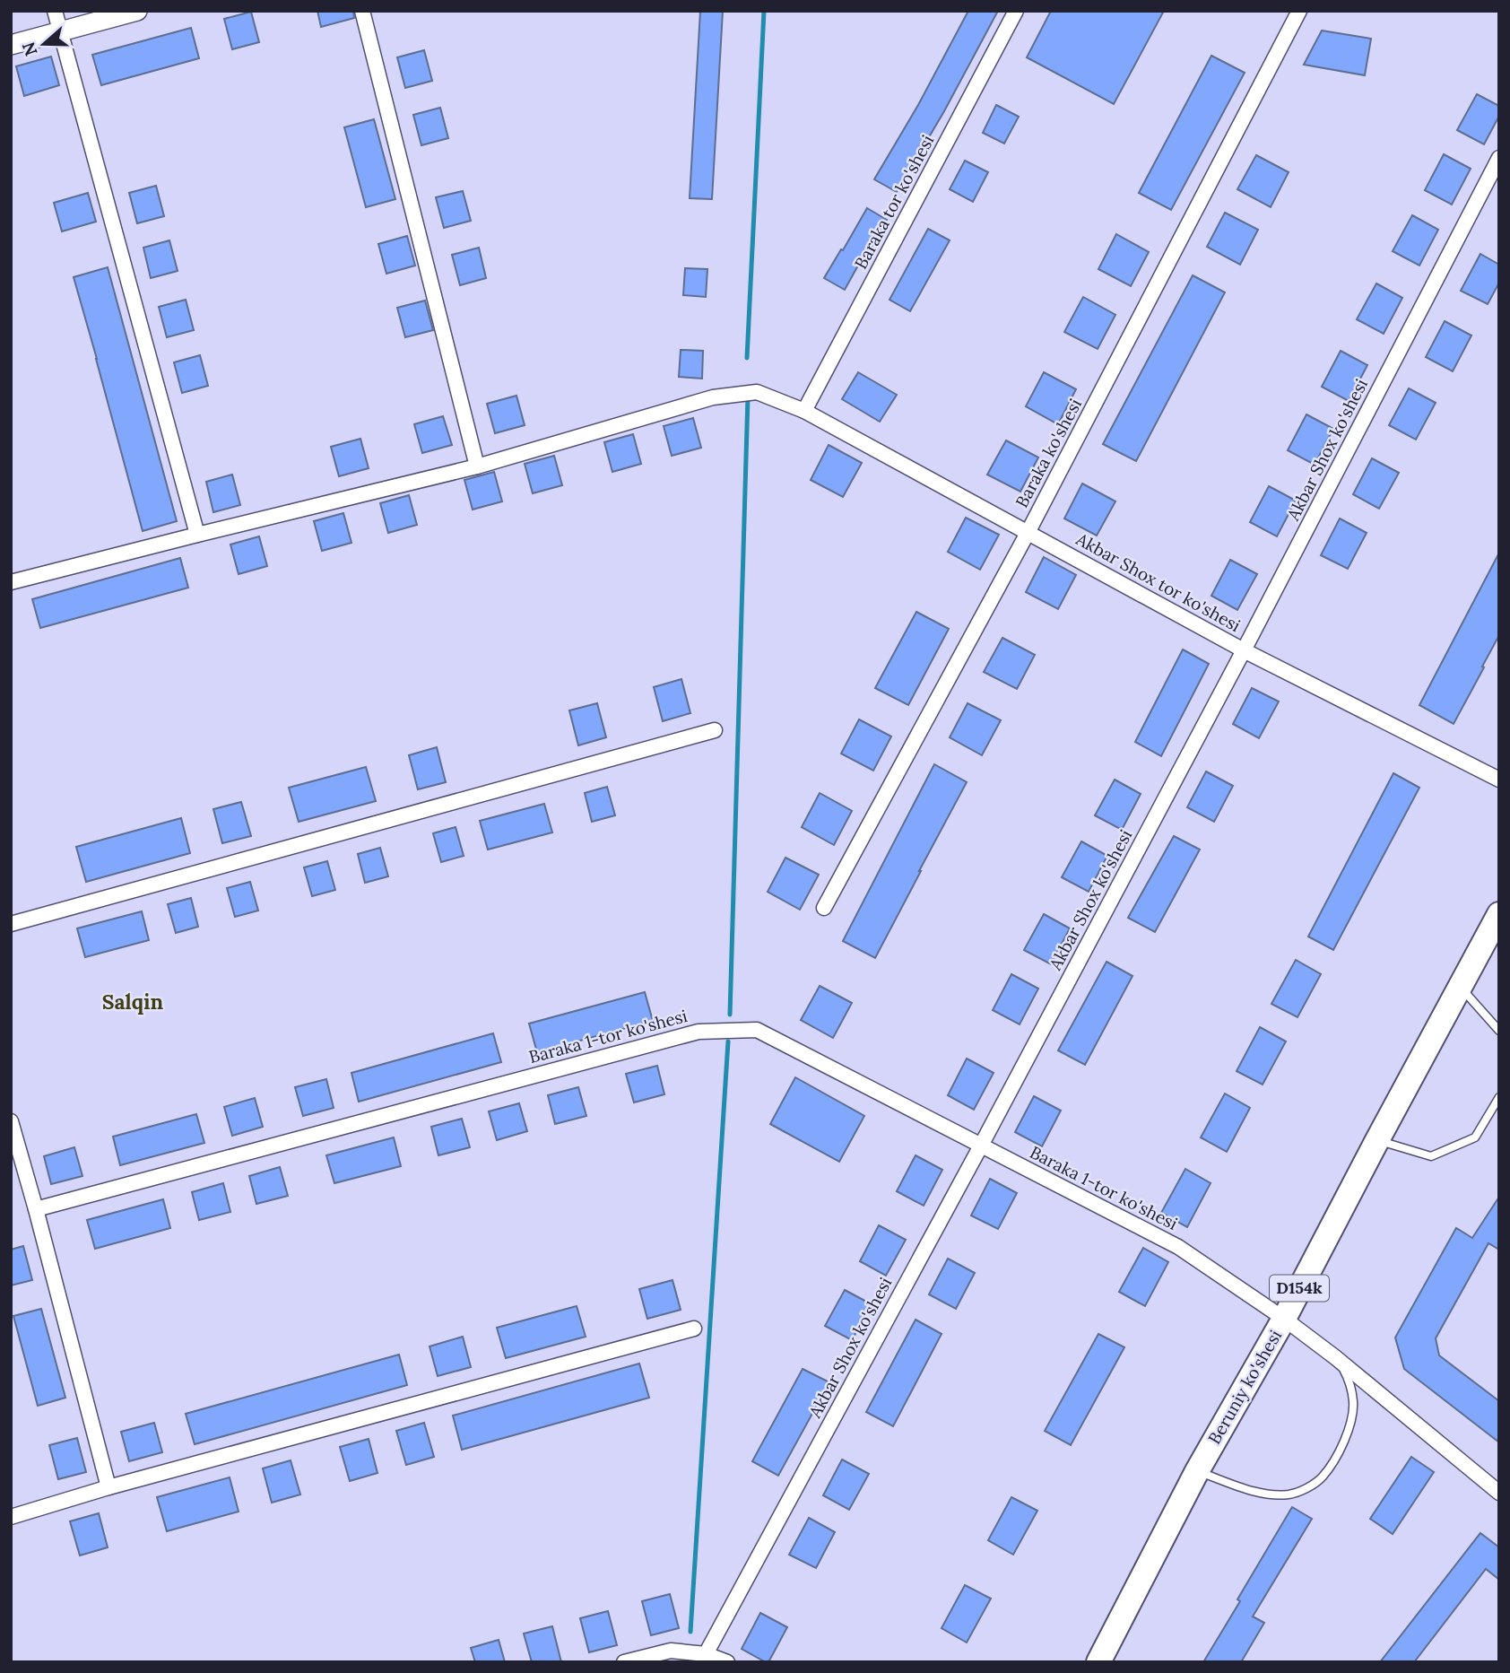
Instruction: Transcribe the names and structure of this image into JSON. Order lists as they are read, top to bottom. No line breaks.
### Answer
{"streets":{"main road":["D154k","Beruniy ko'shesi"],"street":["Baraka tor ko'shesi","Akbar Shox ko'shesi","Baraka ko'shesi","Akbar Shox tor ko'shesi","Baraka 1-tor ko'shesi"]},"crossings":[["Baraka tor ko'shesi","Akbar Shox tor ko'shesi"],["Akbar Shox ko'shesi","Akbar Shox tor ko'shesi"],["Akbar Shox ko'shesi","Baraka 1-tor ko'shesi"],["Baraka ko'shesi","Akbar Shox tor ko'shesi"],["Baraka 1-tor ko'shesi","Beruniy ko'shesi"]],"districts":["Salqin"],"north":"left"}
